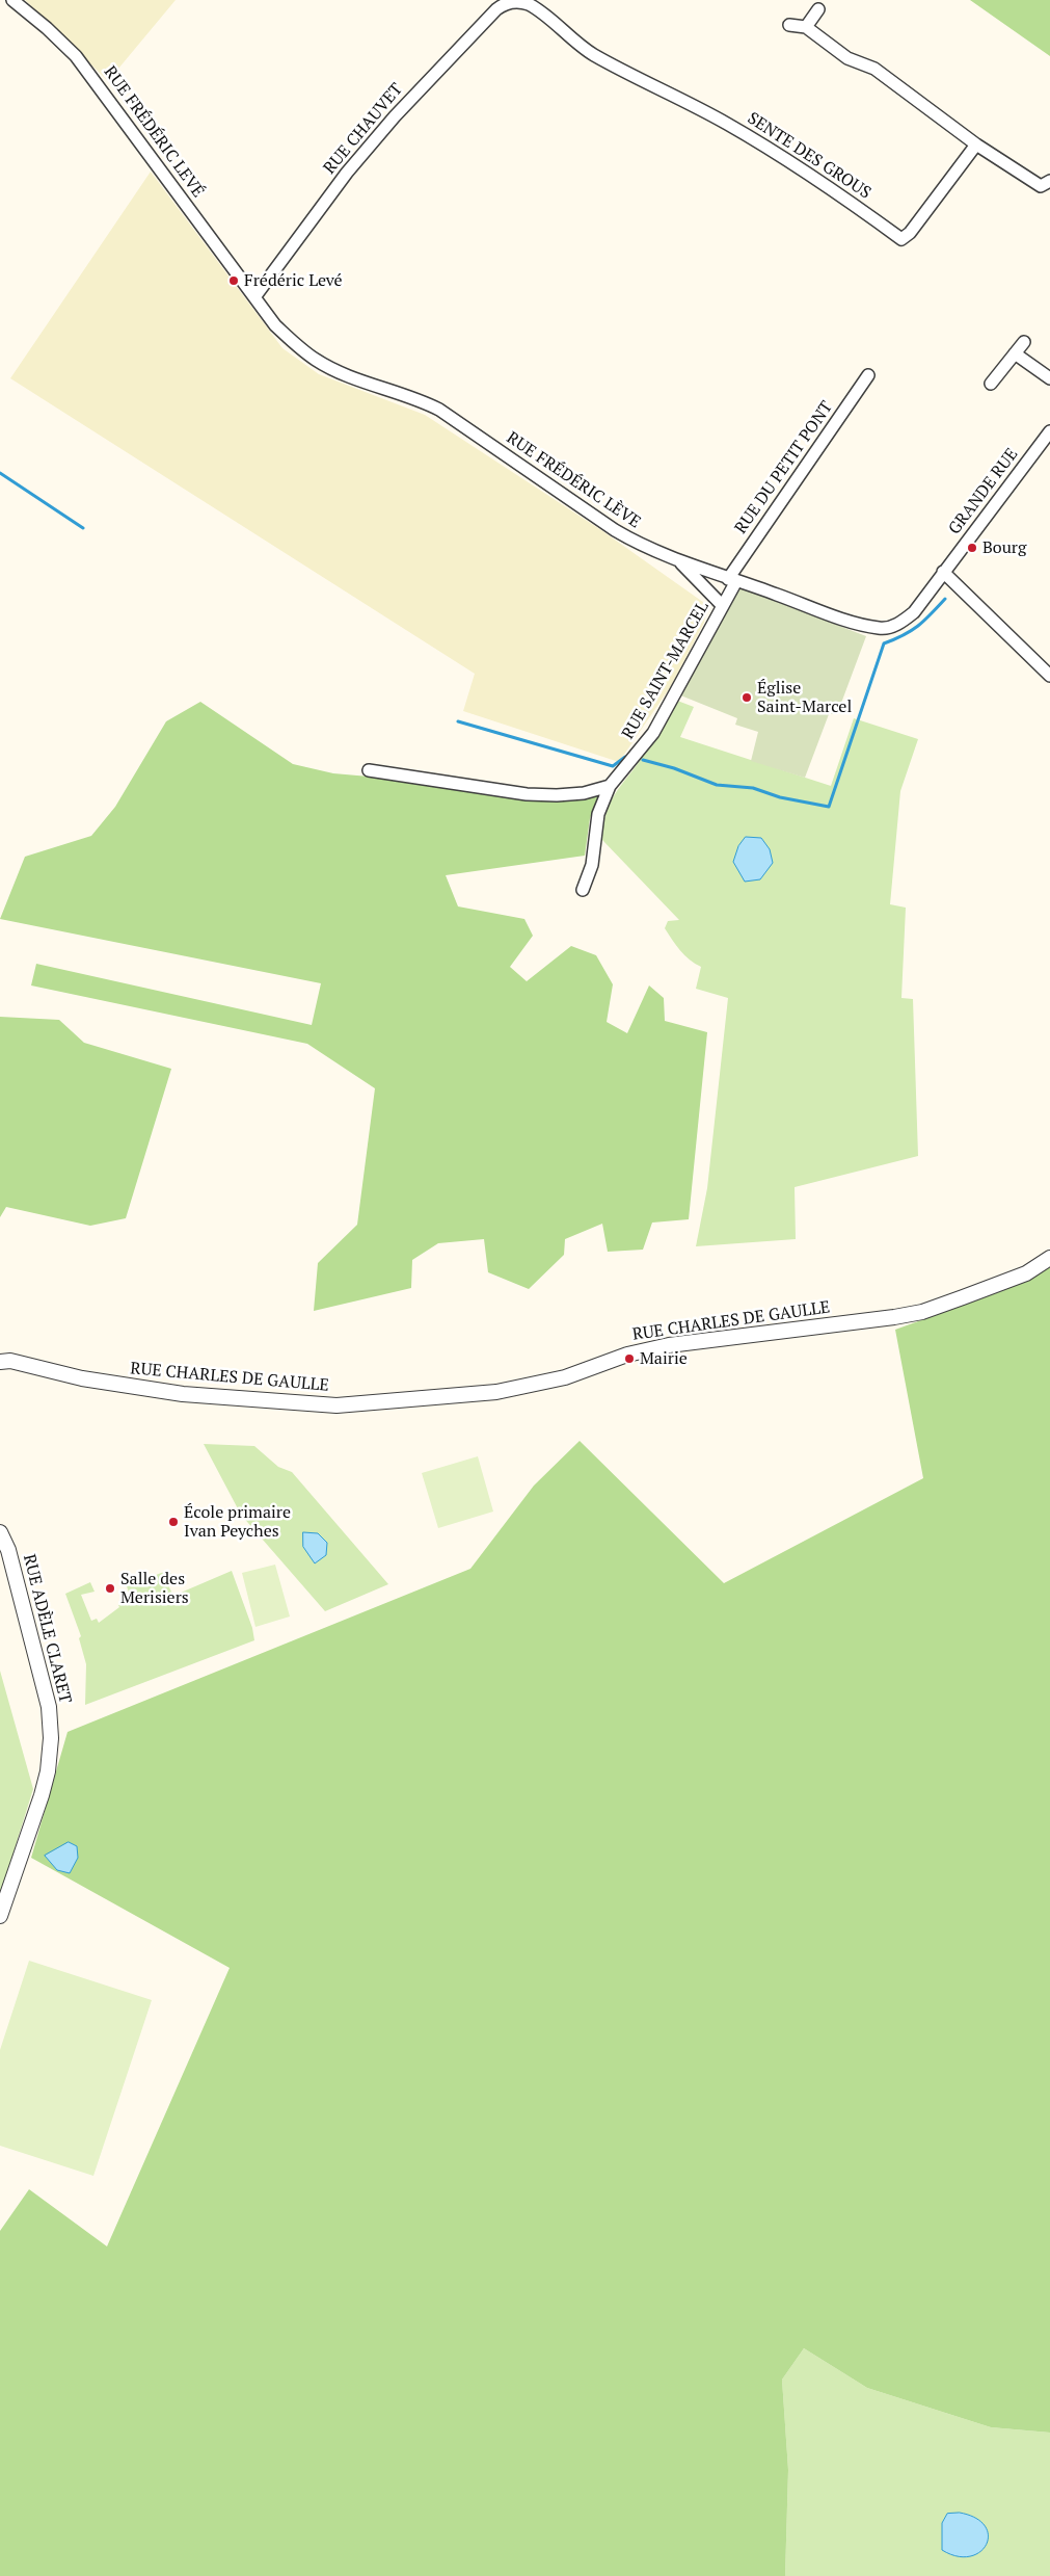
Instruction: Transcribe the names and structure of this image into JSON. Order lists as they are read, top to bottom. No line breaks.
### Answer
{"streets":{"street":["RUE CHAUVET","RUE FRÉDÉRIC LEVÉ","SENTE DES GROUS","RUE DU PETIT PONT","RUE FRÉDÉRIC LÈVE","GRANDE RUE","RUE SAINT-MARCEL","RUE CHARLES DE GAULLE","RUE ADÈLE CLARET"]},"crossings":[["RUE CHAUVET","RUE FRÉDÉRIC LEVÉ"],["RUE CHAUVET","SENTE DES GROUS"],["RUE CHAUVET","RUE FRÉDÉRIC LÈVE"],["RUE FRÉDÉRIC LEVÉ","RUE FRÉDÉRIC LÈVE"],["RUE DU PETIT PONT","RUE FRÉDÉRIC LÈVE"],["RUE DU PETIT PONT","RUE SAINT-MARCEL"],["RUE FRÉDÉRIC LÈVE","GRANDE RUE"],["RUE FRÉDÉRIC LÈVE","RUE SAINT-MARCEL"]],"places":["Frédéric Levé","Bourg","Église Saint-Marcel","Mairie","École primaire Ivan Peyches","Salle des Merisiers"]}
